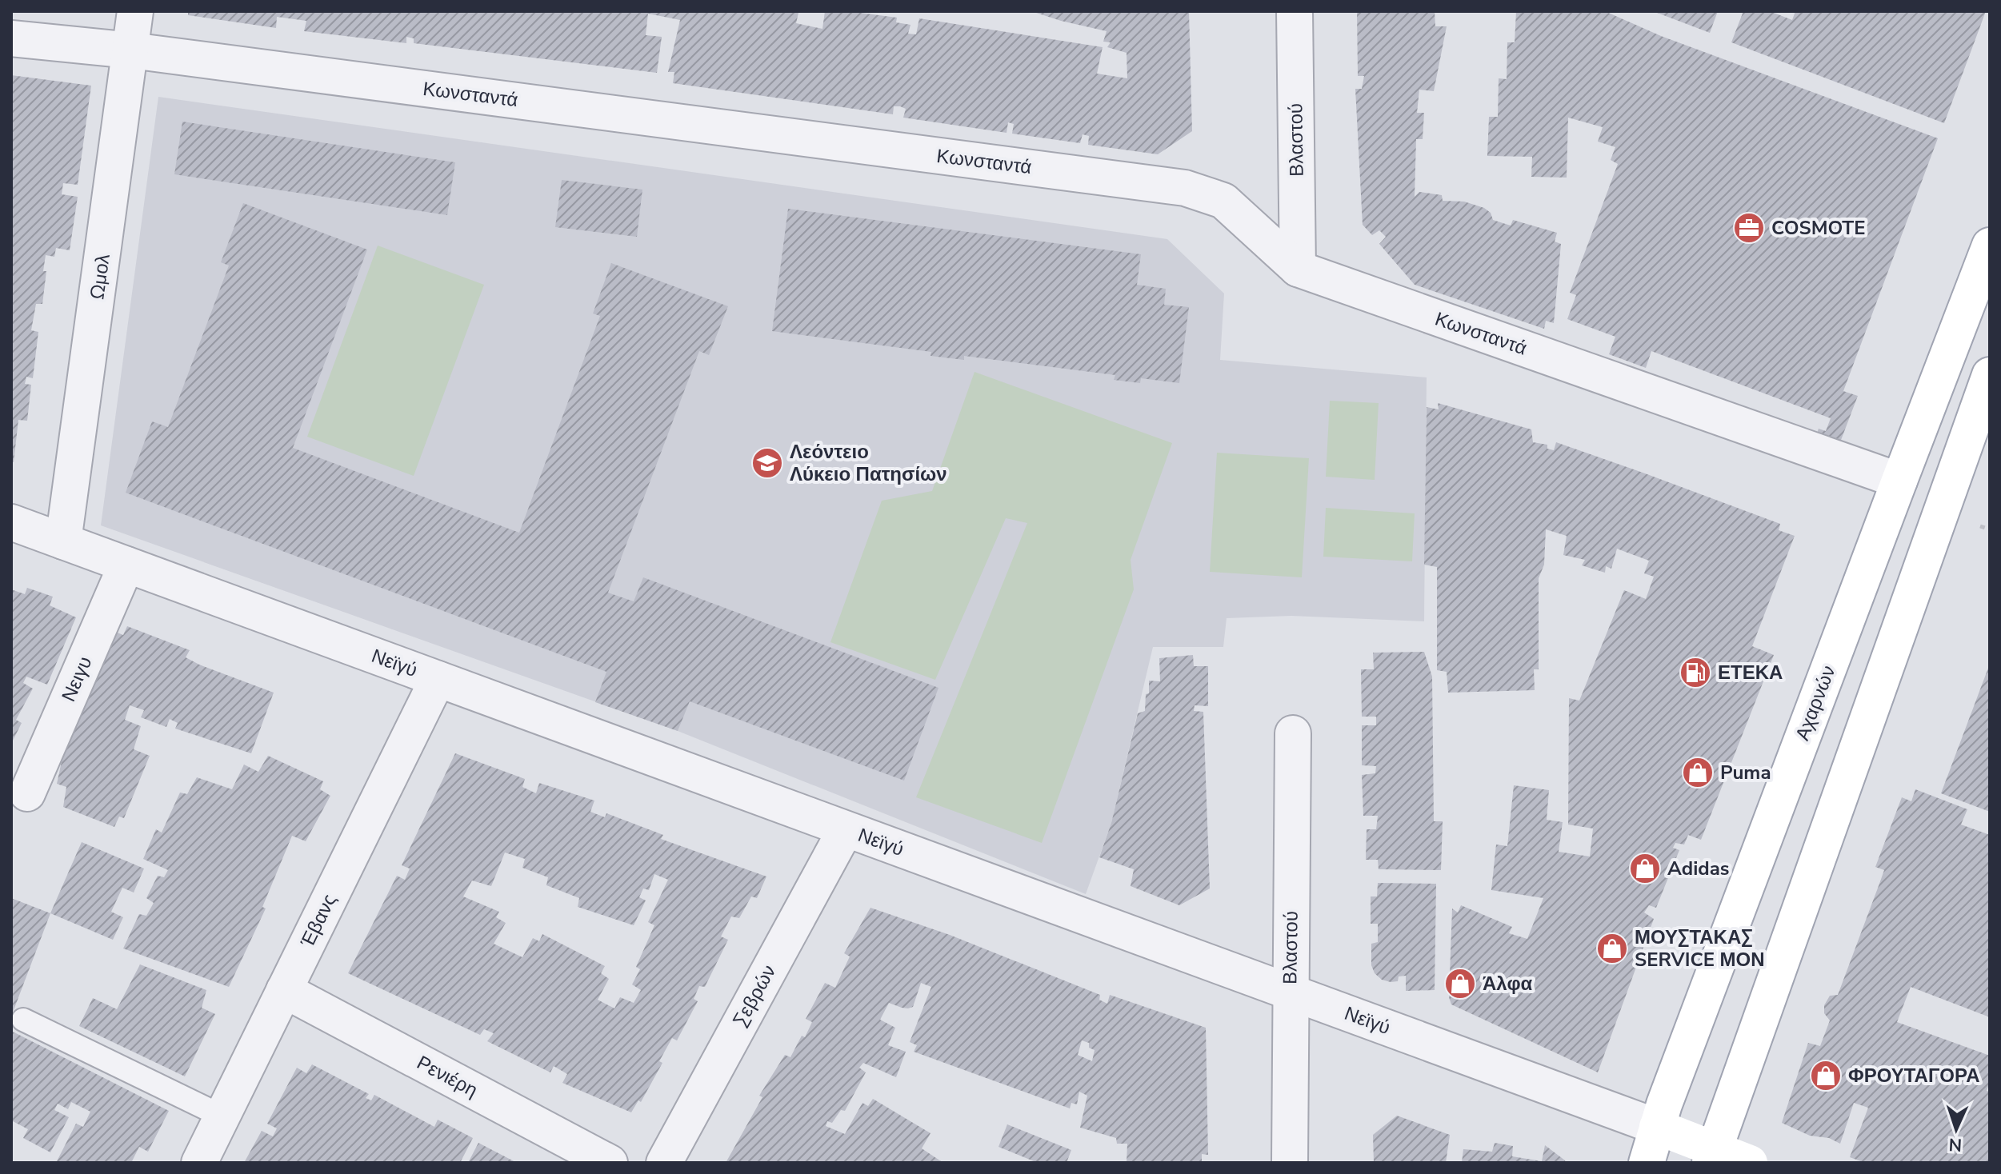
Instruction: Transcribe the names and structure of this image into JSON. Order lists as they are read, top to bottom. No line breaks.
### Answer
{"streets":{"main road":["Νεϊγύ","Αχαρνών"],"street":["Κωνσταντά","Βλαστού","Ωμολ","Νειγυ","Έβανς","Σεβρών","Ρενιέρη"]},"crossings":[["Κωνσταντά","Βλαστού"],["Κωνσταντά","Ωμολ"],["Κωνσταντά","Αχαρνών"],["Βλαστού","Νεϊγύ"],["Ωμολ","Νεϊγύ"],["Νεϊγύ","Νειγυ"],["Νεϊγύ","Αχαρνών"],["Νεϊγύ","Έβανς"],["Νεϊγύ","Σεβρών"],["Έβανς","Ρενιέρη"]],"places":{"office":["COSMOTE"],"school or university":["Λεόντειο Λύκειο Πατησίων"],"fuel station":["ΕΤΕΚΑ"],"shop":["Puma","Adidas","ΜΟΥΣΤΑΚΑΣ SERVICE ΜΟΝ","Άλφα","ΦΡΟΥΤΑΓΟΡΑ"]},"north":"bottom"}
